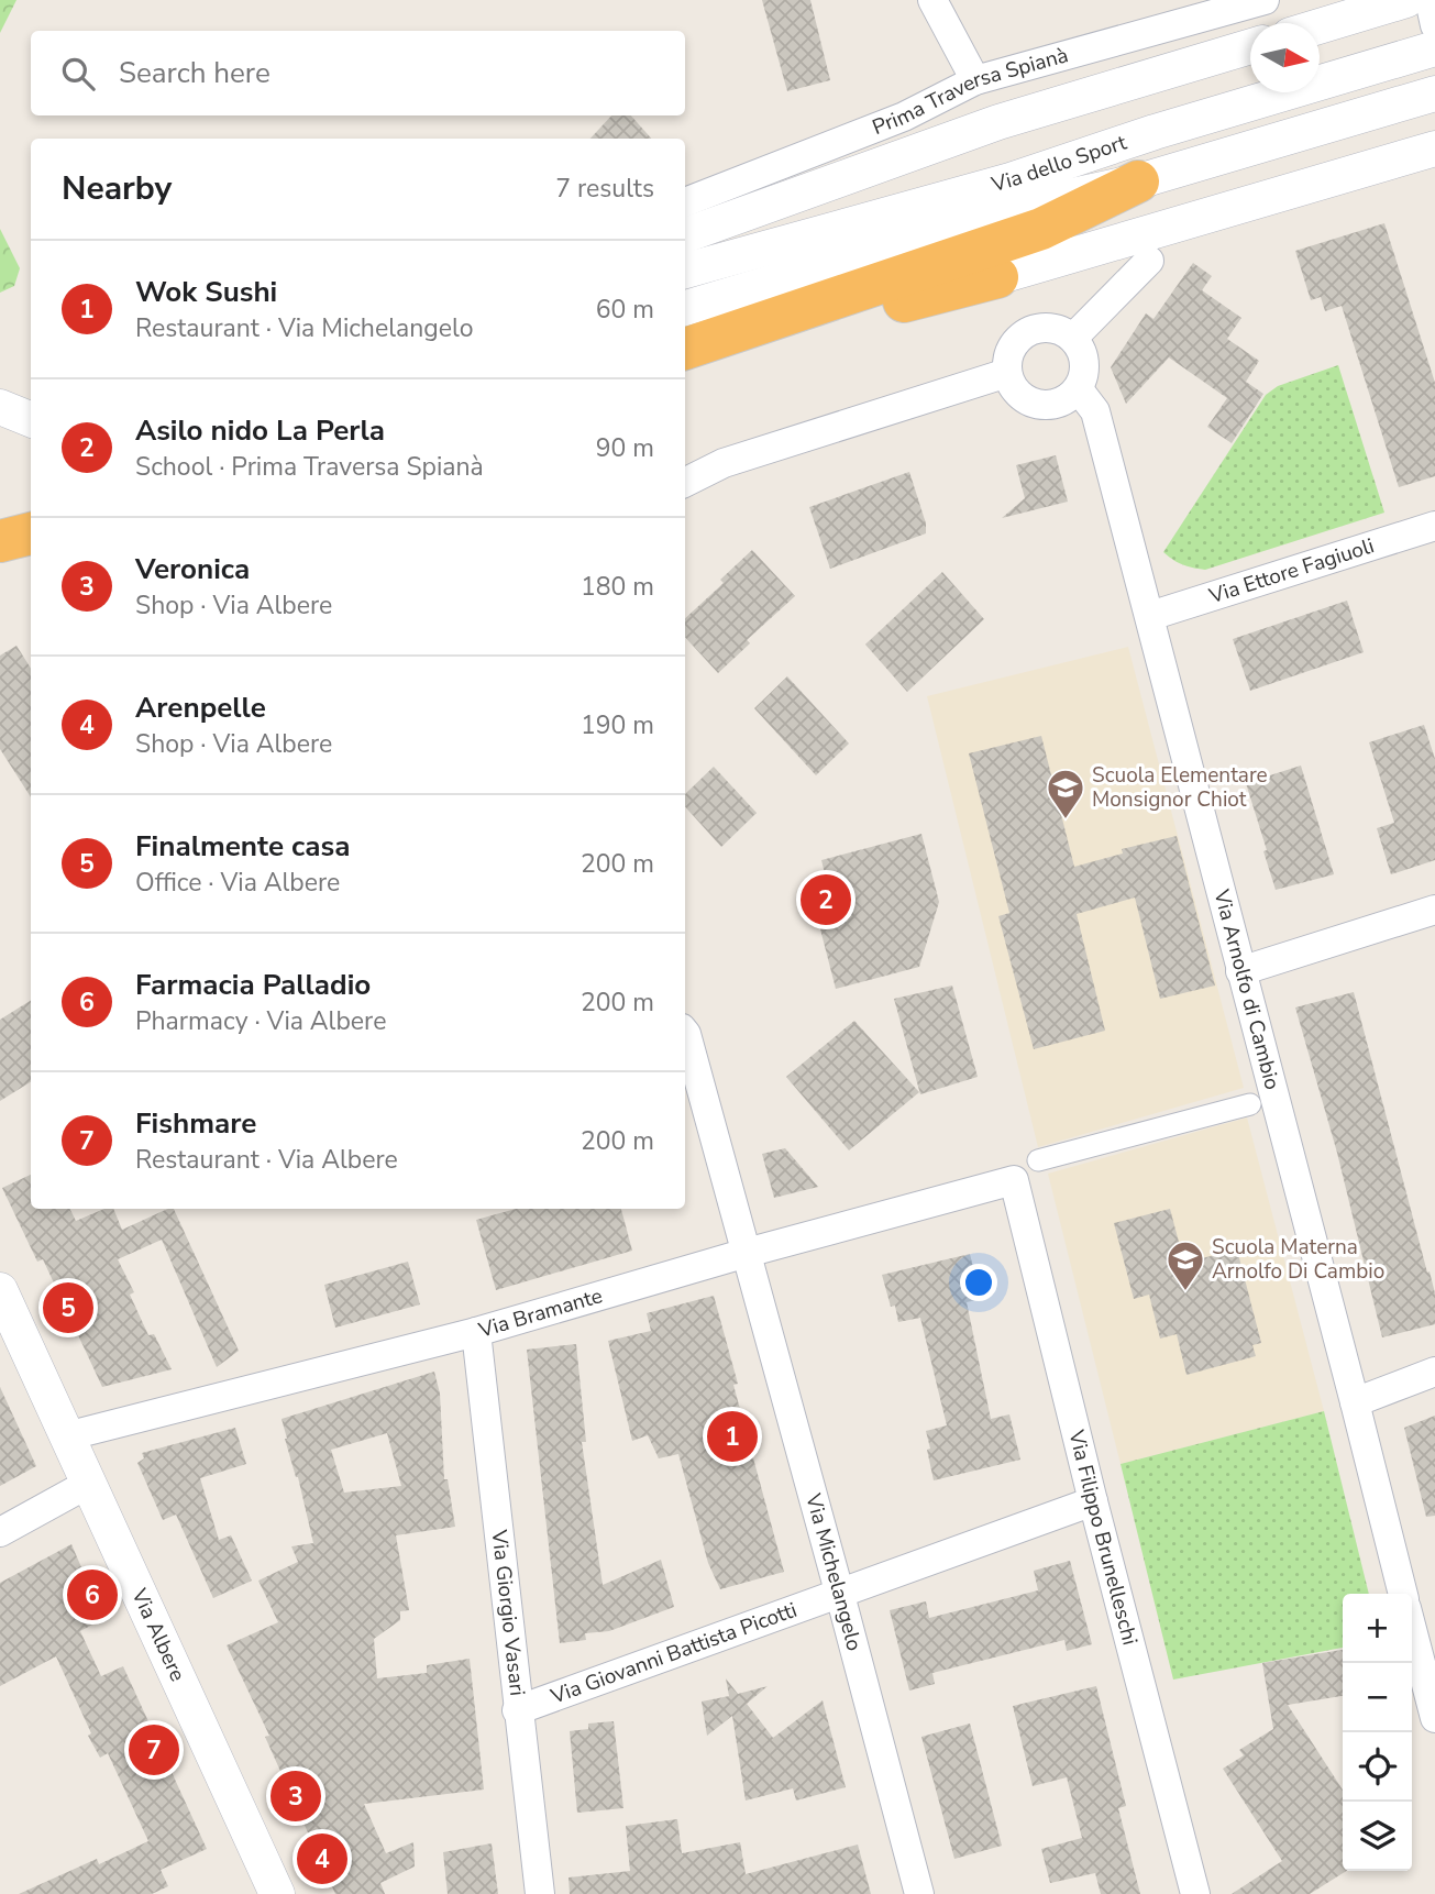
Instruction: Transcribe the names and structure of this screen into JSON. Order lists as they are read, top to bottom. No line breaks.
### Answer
{"streets":{"street":["Prima Traversa Spianà","Via dello Sport","Via Ettore Fagiuoli","Via Arnolfo di Cambio","Via Bramante","Via Filippo Brunelleschi","Via Michelangelo","Via Giorgio Vasari","Via Albere","Via Giovanni Battista Picotti"]},"crossings":[["Via Ettore Fagiuoli","Via Arnolfo di Cambio"],["Via Bramante","Via Filippo Brunelleschi"],["Via Bramante","Via Michelangelo"],["Via Bramante","Via Giorgio Vasari"],["Via Bramante","Via Albere"],["Via Filippo Brunelleschi","Via Giovanni Battista Picotti"],["Via Michelangelo","Via Giovanni Battista Picotti"],["Via Giorgio Vasari","Via Giovanni Battista Picotti"]],"places":{"school or university":["Scuola Elementare Monsignor Chiot","Scuola Materna Arnolfo Di Cambio"]},"north":"right","page":{"search":"Search here","heading":["Nearby","7 results"],"list":[{"mark":"1","name":"Wok Sushi","note":"Restaurant · Via Michelangelo","value":"60 m"},{"mark":"2","name":"Asilo nido La Perla","note":"School · Prima Traversa Spianà","value":"90 m"},{"mark":"3","name":"Veronica","note":"Shop · Via Albere","value":"180 m"},{"mark":"4","name":"Arenpelle","note":"Shop · Via Albere","value":"190 m"},{"mark":"5","name":"Finalmente casa","note":"Office · Via Albere","value":"200 m"},{"mark":"6","name":"Farmacia Palladio","note":"Pharmacy · Via Albere","value":"200 m"},{"mark":"7","name":"Fishmare","note":"Restaurant · Via Albere","value":"200 m"}],"pins":["2","5","1","6","7","3","4"],"map_buttons":["+","−"]}}
